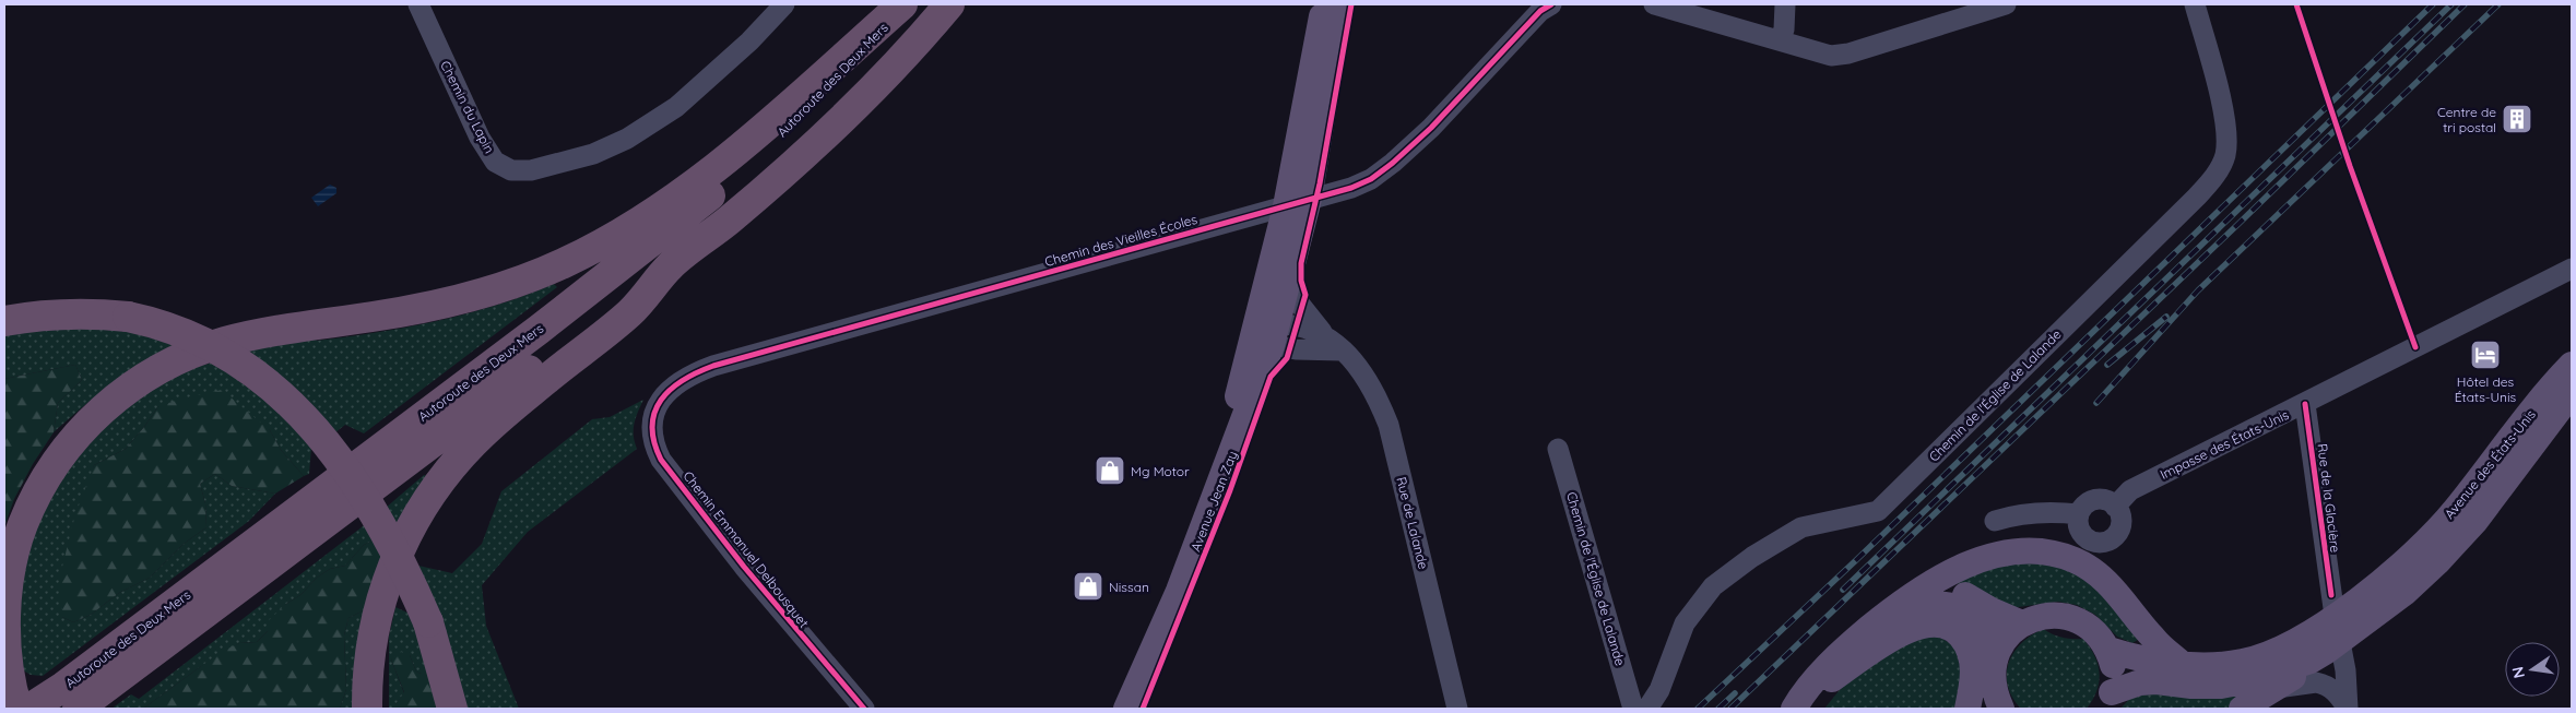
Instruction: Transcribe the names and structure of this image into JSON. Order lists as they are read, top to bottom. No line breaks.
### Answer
{"streets":{"highway":["Autoroute des Deux Mers"],"main road":["Avenue des États-Unis","Avenue Jean Zay"],"street":["Chemin du Lapin","Chemin des Vieilles Écoles","Chemin de l'Église de Lalande","Impasse des États-Unis","Rue de la Glacière","Rue de Lalande","Chemin Emmanuel Delbousquet"]},"crossings":[["Chemin des Vieilles Écoles","Avenue Jean Zay"],["Chemin des Vieilles Écoles","Chemin Emmanuel Delbousquet"],["Impasse des États-Unis","Rue de la Glacière"],["Avenue des États-Unis","Rue de la Glacière"],["Avenue Jean Zay","Rue de Lalande"]],"places":{"building":["Centre de tri postal"],"hotel":["Hôtel des États-Unis"],"shop":["Mg Motor","Nissan"]},"north":"left"}
